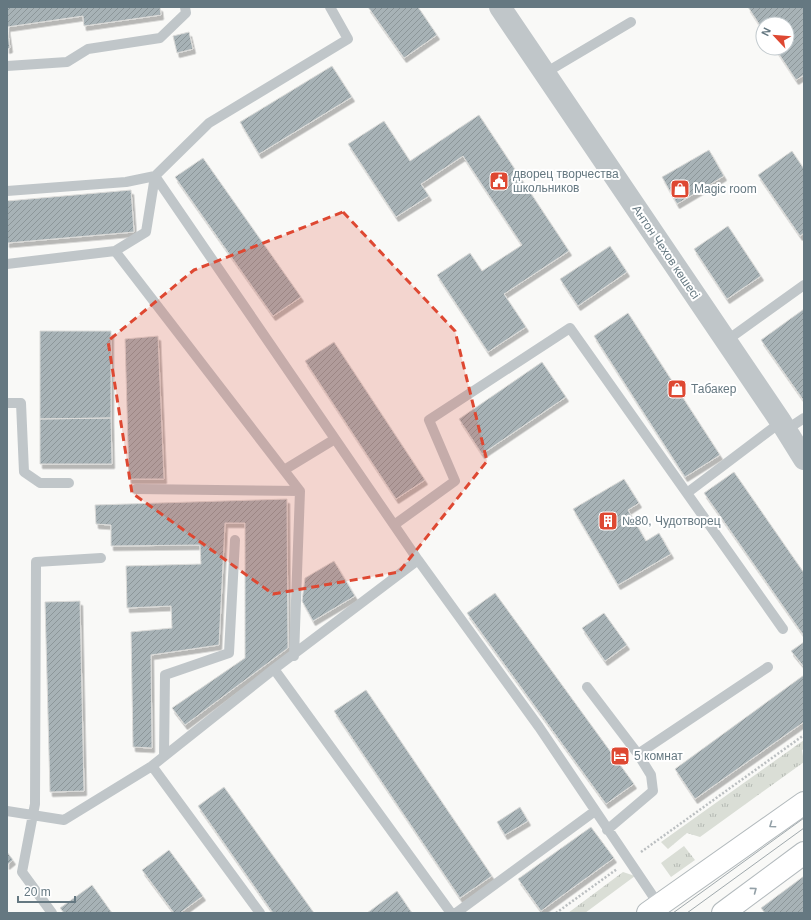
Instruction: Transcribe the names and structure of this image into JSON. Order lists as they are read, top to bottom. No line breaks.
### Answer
{"streets":{"street":["Антон Чехов көшесі"]},"places":{"public building":["дворец творчества школьников"],"shop":["Magic room","Табакер"],"building":["№80, Чудотворец"],"hotel":["5 комнат"]},"scale_bar":"20 m","north":"top left"}
